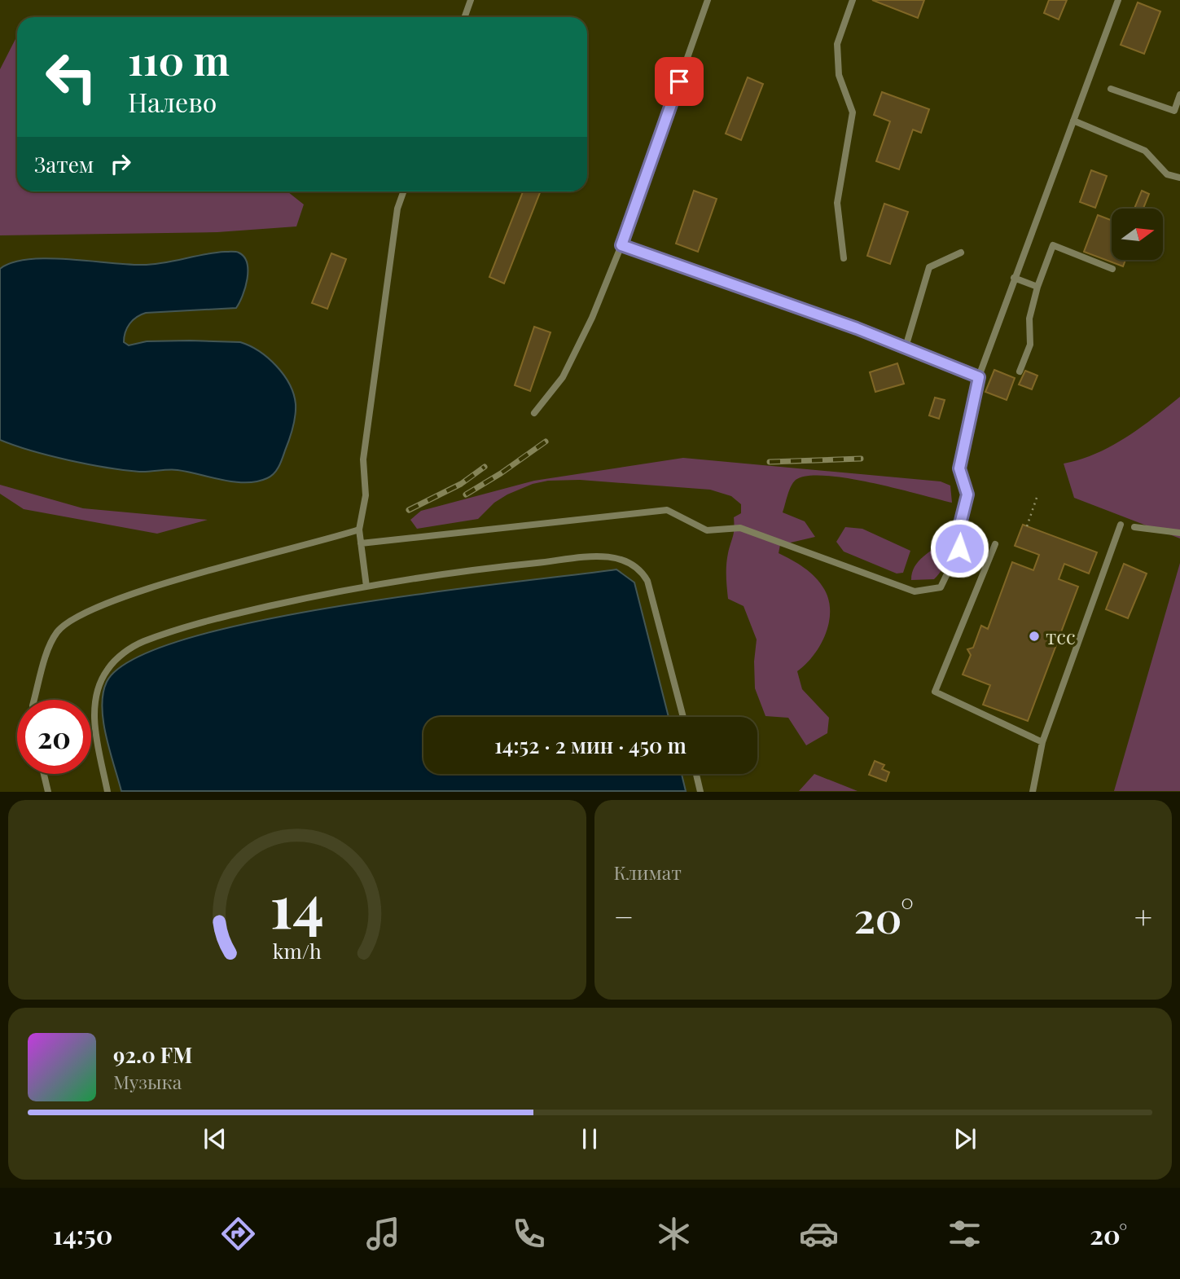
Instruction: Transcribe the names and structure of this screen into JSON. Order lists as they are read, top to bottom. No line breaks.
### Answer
{"places":["тсс"],"north":"right","page":{"turn":["110 m","Налево"],"then":"Затем","limit":"20","trip":"14:52 · 2 мин · 450 m","tile":"Климат","heat":["−","20°","+"],"song":["92.0 FM","Музыка"],"tabs":["14:50","20°"],"gauge":["14","km/h"]}}
